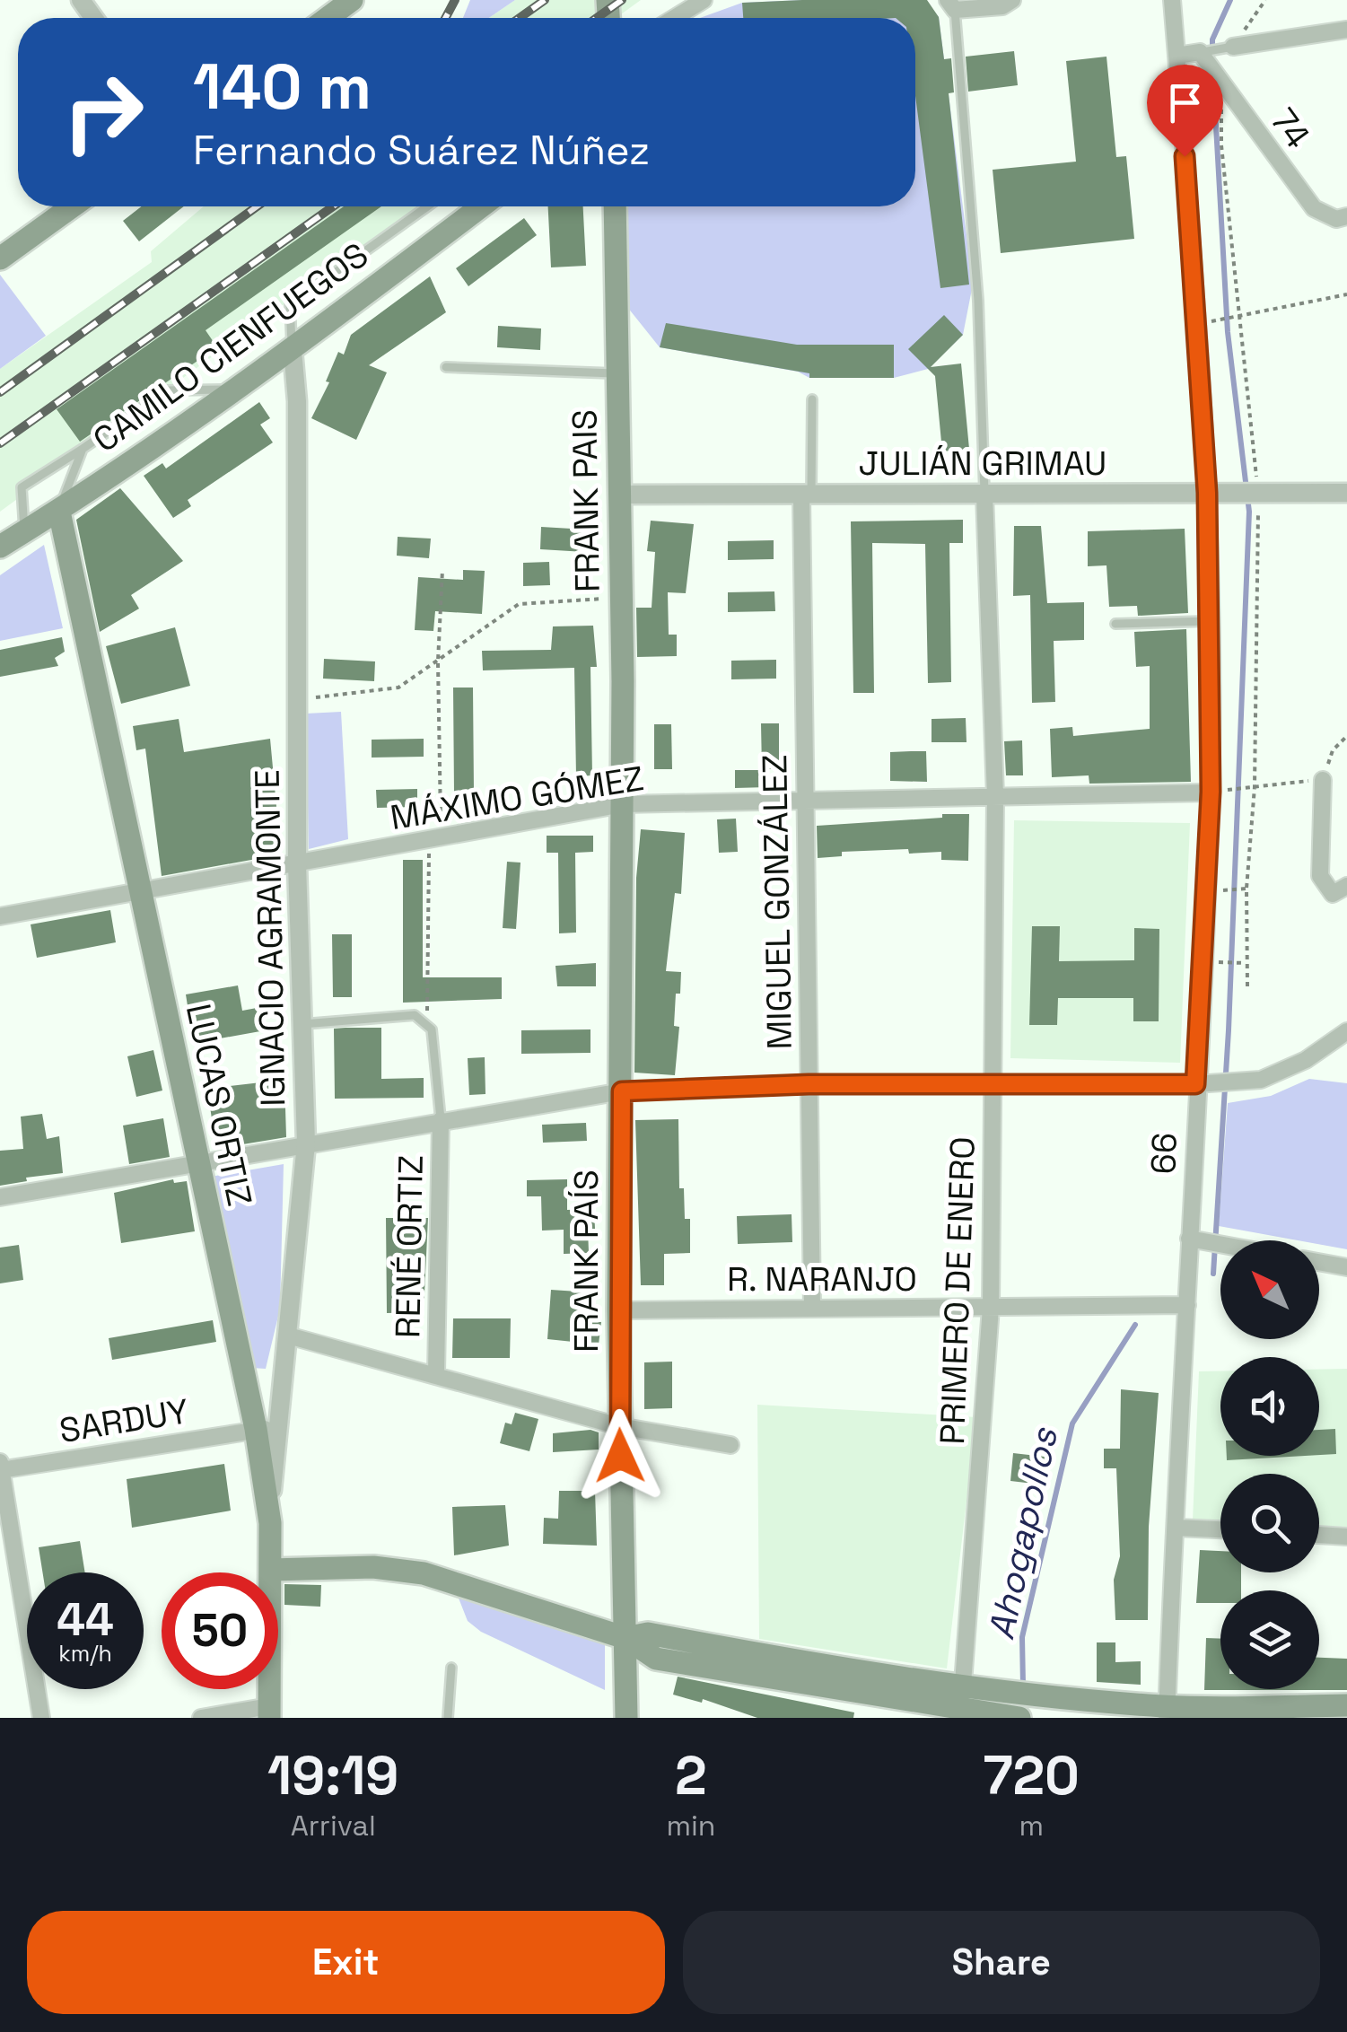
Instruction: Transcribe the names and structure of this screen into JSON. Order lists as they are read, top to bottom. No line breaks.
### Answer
{"streets":{"main road":["CAMILO CIENFUEGOS","FRANK PAIS","LUCAS ORTIZ","FRANK PAÍS"],"street":["74","JULIÁN GRIMAU","MÁXIMO GÓMEZ","MIGUEL GONZÁLEZ","IGNACIO AGRAMONTE","66","RENÉ ORTIZ","R. NARANJO","PRIMERO DE ENERO","SARDUY"]},"crossings":[["CAMILO CIENFUEGOS","IGNACIO AGRAMONTE"],["CAMILO CIENFUEGOS","LUCAS ORTIZ"],["JULIÁN GRIMAU","FRANK PAIS"],["JULIÁN GRIMAU","MIGUEL GONZÁLEZ"],["JULIÁN GRIMAU","66"],["JULIÁN GRIMAU","PRIMERO DE ENERO"],["FRANK PAIS","MÁXIMO GÓMEZ"],["FRANK PAIS","FRANK PAÍS"],["MÁXIMO GÓMEZ","MIGUEL GONZÁLEZ"],["MÁXIMO GÓMEZ","IGNACIO AGRAMONTE"],["MÁXIMO GÓMEZ","LUCAS ORTIZ"],["MÁXIMO GÓMEZ","66"],["MÁXIMO GÓMEZ","FRANK PAÍS"],["MÁXIMO GÓMEZ","PRIMERO DE ENERO"],["MIGUEL GONZÁLEZ","R. NARANJO"],["IGNACIO AGRAMONTE","LUCAS ORTIZ"],["IGNACIO AGRAMONTE","SARDUY"],["LUCAS ORTIZ","SARDUY"],["66","R. NARANJO"],["FRANK PAÍS","R. NARANJO"],["R. NARANJO","PRIMERO DE ENERO"]],"water":["Ahogapollos"],"north":"top left","page":{"turn":["140 m","Fernando Suárez Núñez"],"speed":"44 km/h","limit":"50","eta":["19:19","Arrival","2","min","720","m"],"buttons":["Exit","Share"]}}
